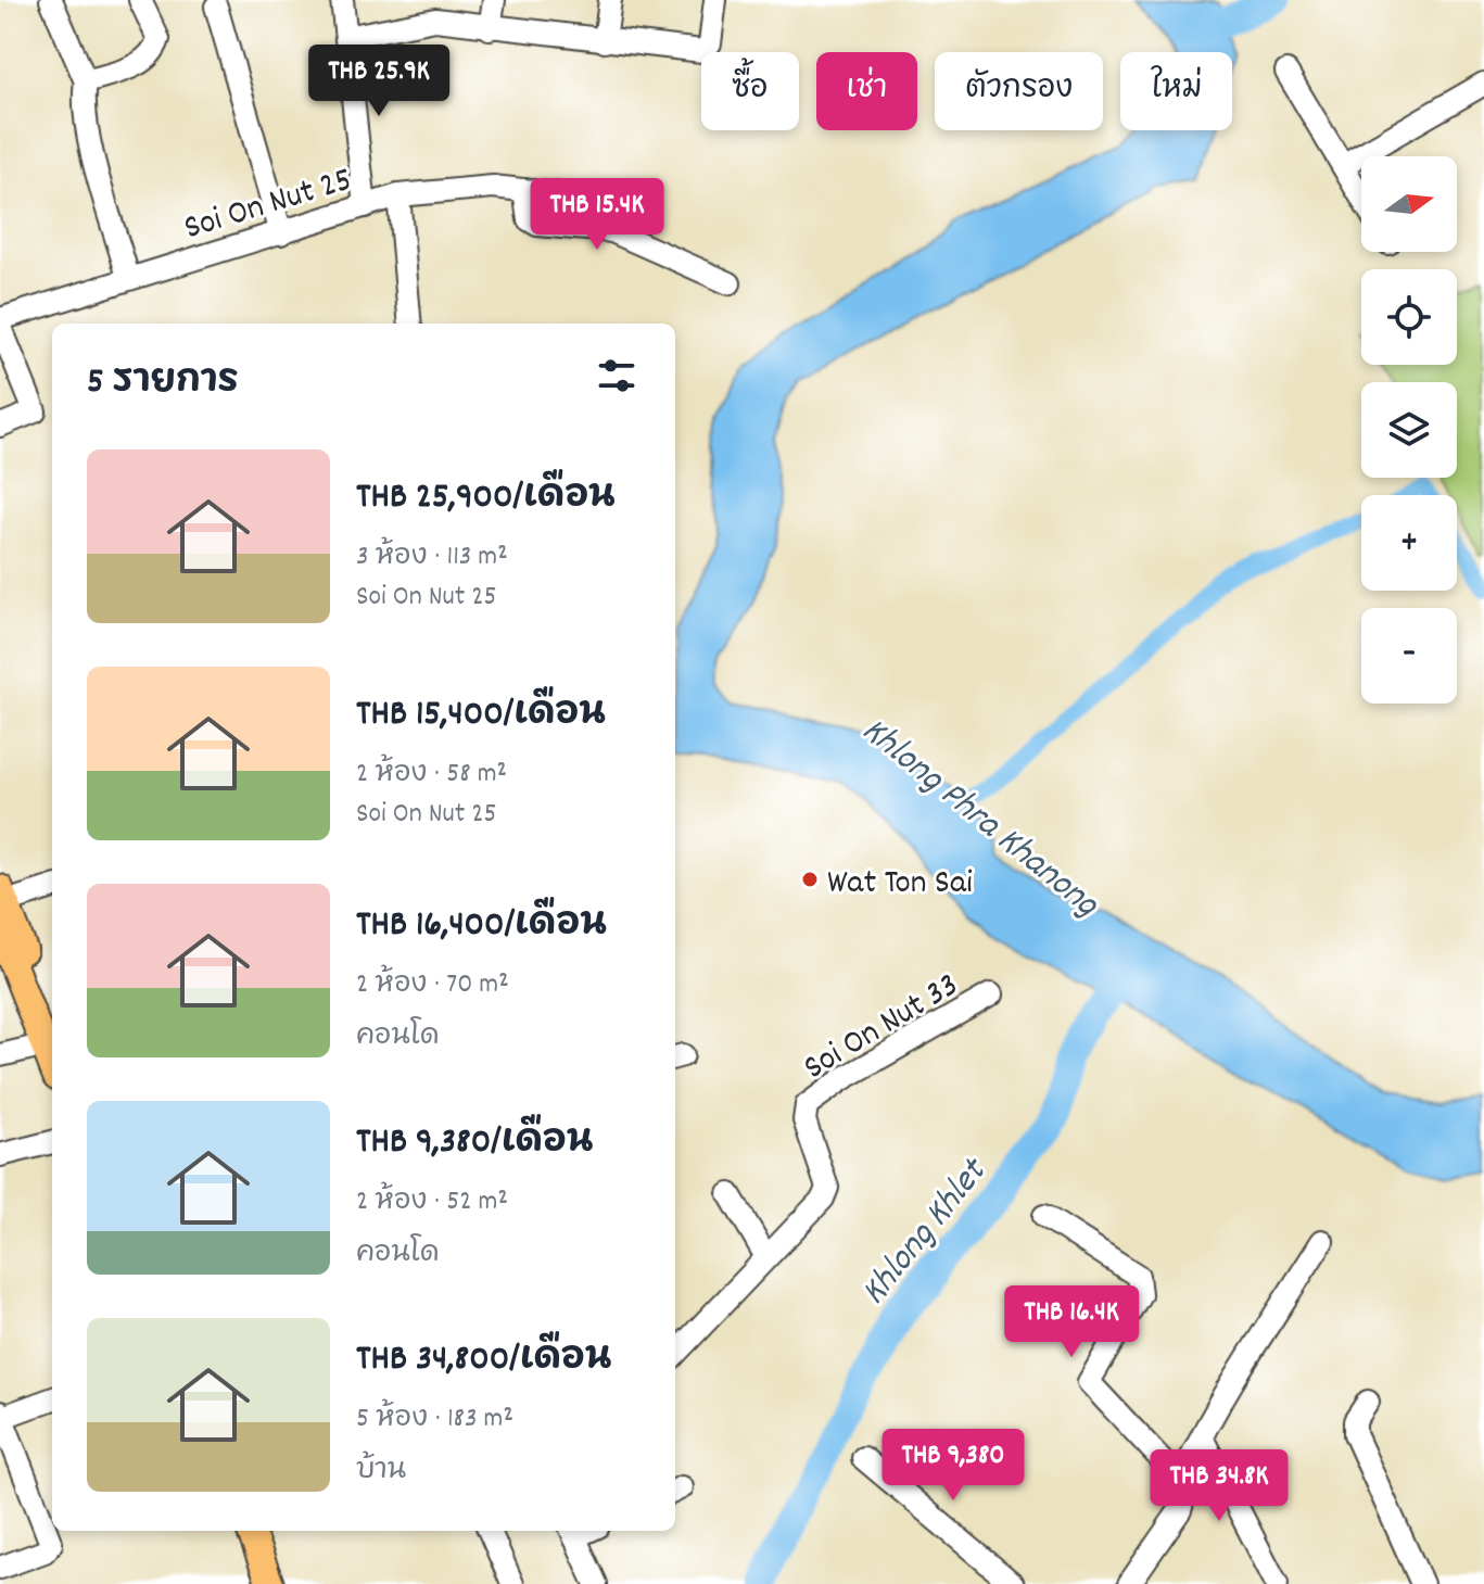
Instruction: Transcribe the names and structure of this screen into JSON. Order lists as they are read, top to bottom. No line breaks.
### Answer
{"streets":{"street":["Soi On Nut 25","Soi On Nut 33"]},"water":["Khlong Phra Khanong","Khlong Khlet"],"places":["Wat Ton Sai"],"north":"right","page":{"price":["THB 25.9K","THB 15.4K","THB 16.4K","THB 9,380","THB 34.8K"],"chip":["ซื้อ","เช่า","ตัวกรอง","ใหม่"],"map_buttons":["+","−"],"heading":"5 รายการ","list":[{"name":"THB 25,900/เดือน","note":"3 ห้อง · 113 m² · Soi On Nut 25"},{"name":"THB 15,400/เดือน","note":"2 ห้อง · 58 m² · Soi On Nut 25"},{"name":"THB 16,400/เดือน","note":"2 ห้อง · 70 m² · คอนโด"},{"name":"THB 9,380/เดือน","note":"2 ห้อง · 52 m² · คอนโด"},{"name":"THB 34,800/เดือน","note":"5 ห้อง · 183 m² · บ้าน"}]}}
